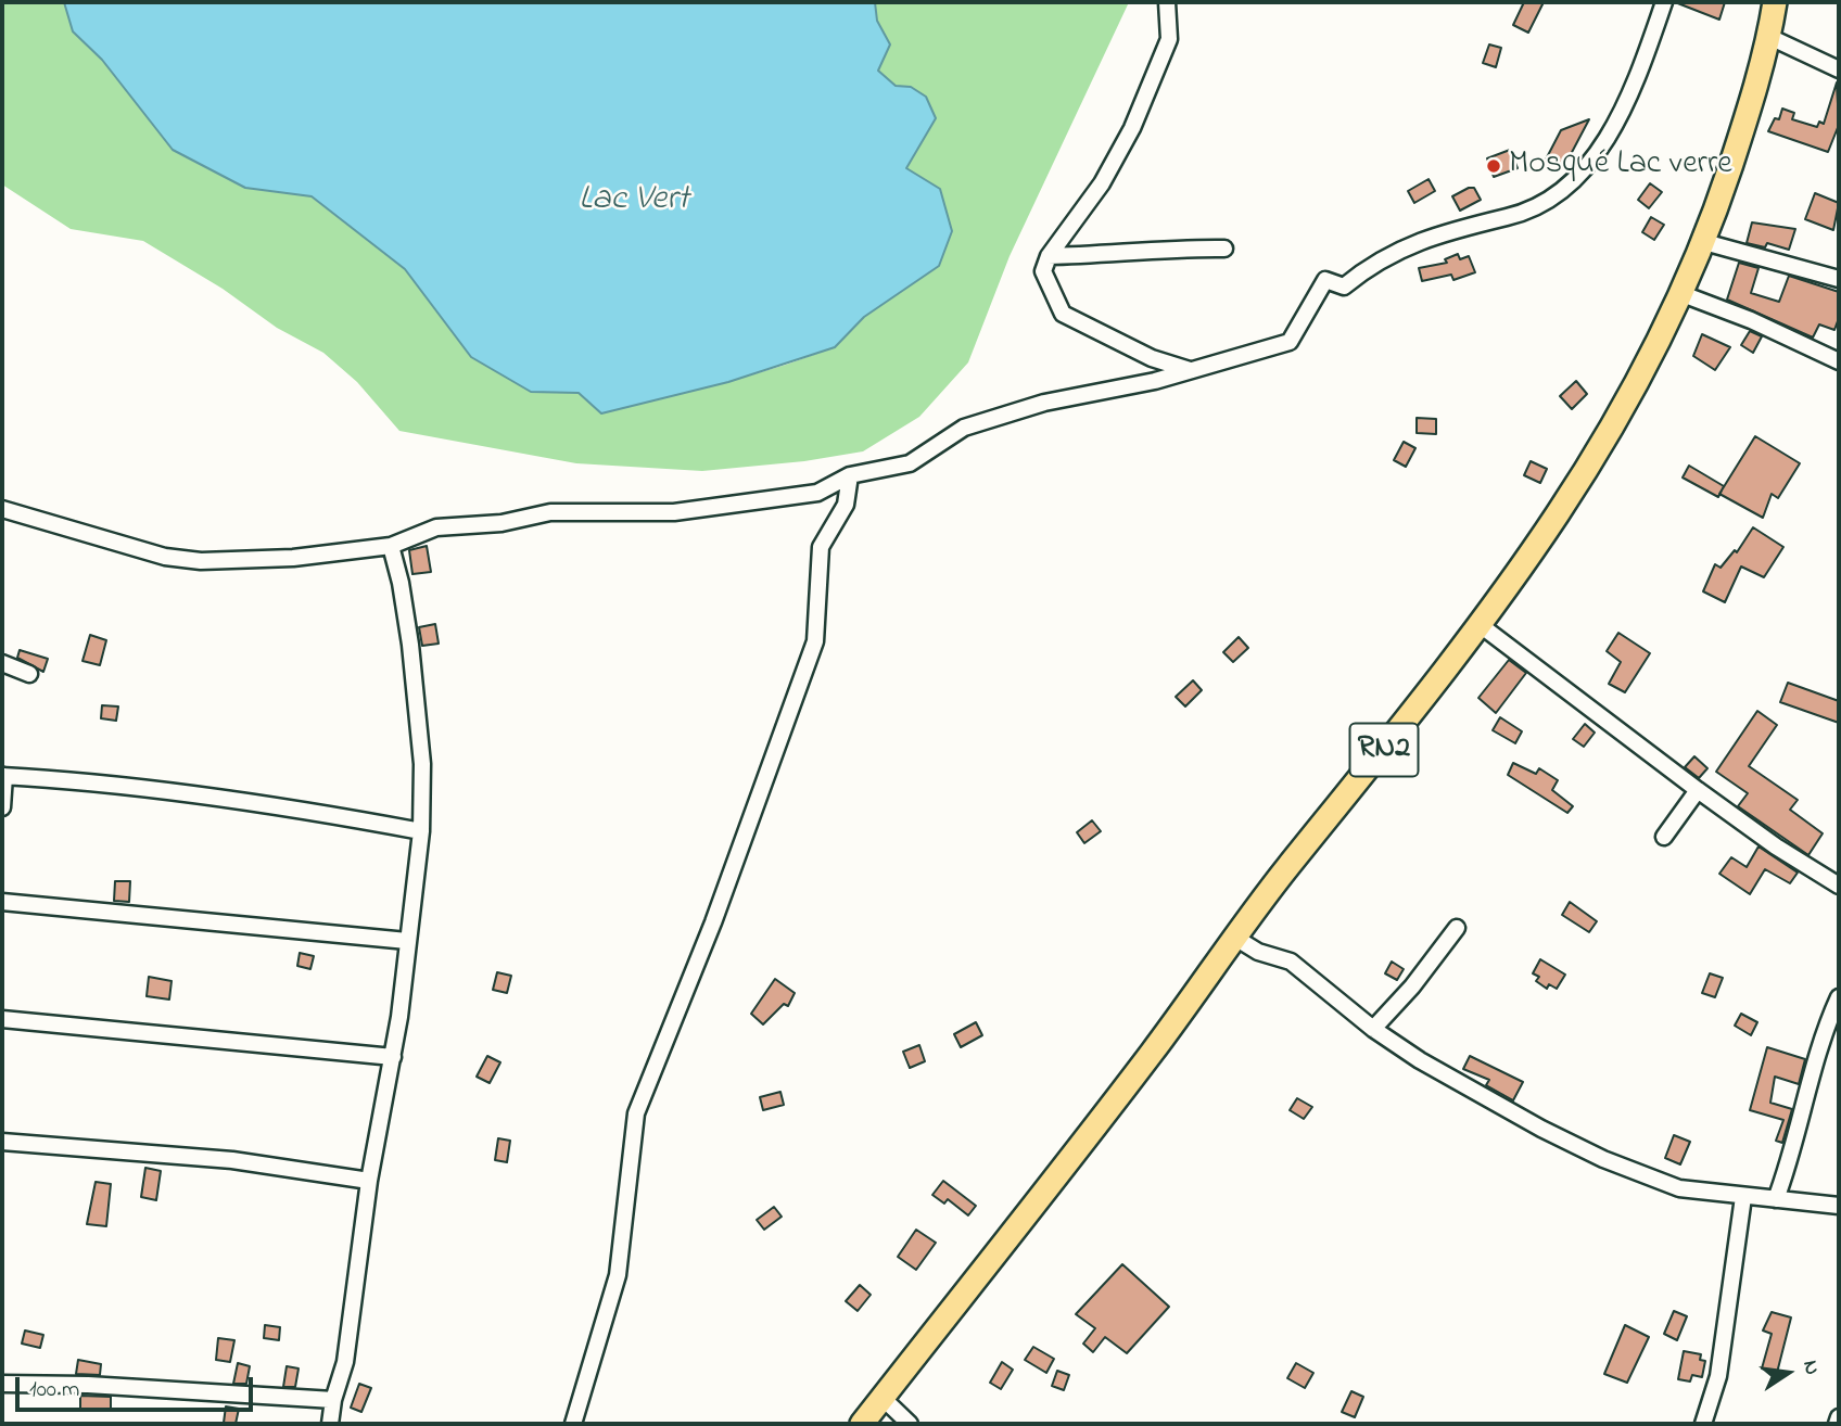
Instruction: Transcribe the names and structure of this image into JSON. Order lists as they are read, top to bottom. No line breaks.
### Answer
{"streets":{"highway":["RN2"]},"water":["Lac Vert"],"places":["Mosqué Lac verre"],"scale_bar":"100 m","north":"right"}
